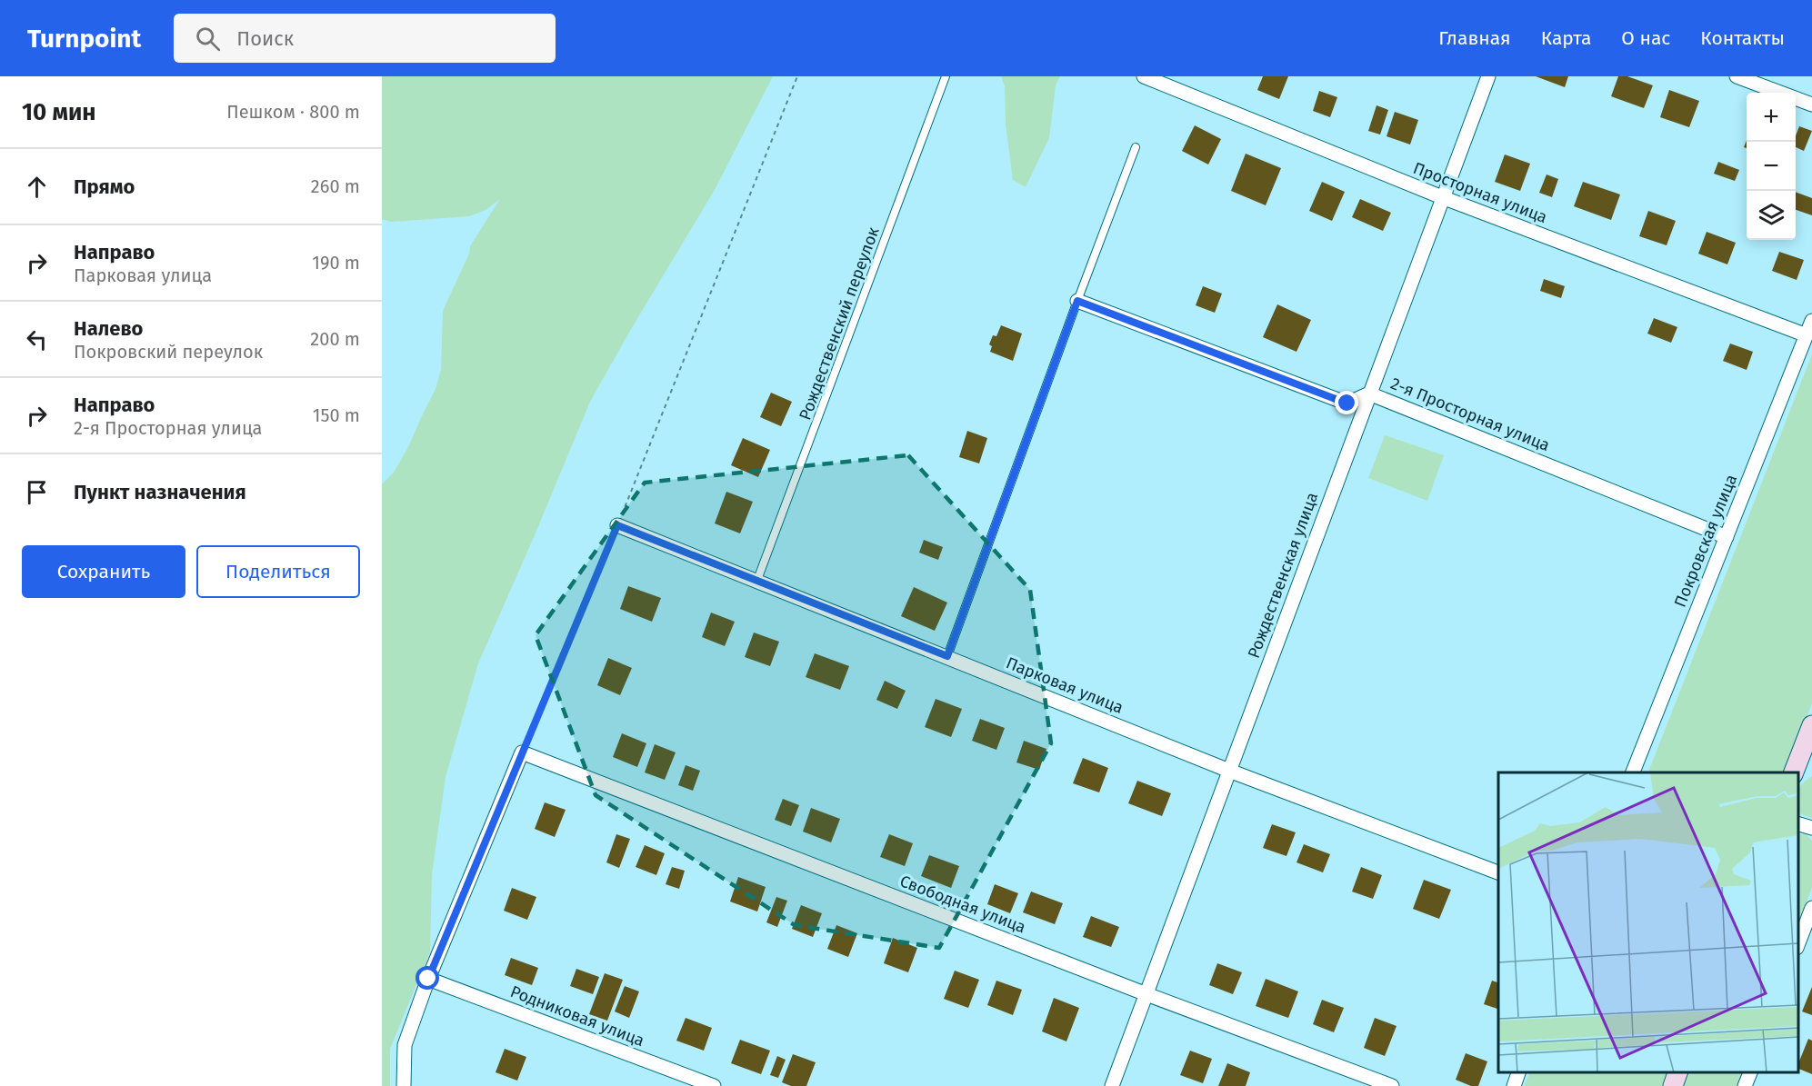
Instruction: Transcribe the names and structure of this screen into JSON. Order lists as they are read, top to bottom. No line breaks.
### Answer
{"streets":{"street":["Просторная улица","2-я Просторная улица","Покровская улица","Рождественская улица","Парковая улица","Свободная улица","Родниковая улица"],"lane":["Рождественский переулок"]},"crossings":[["Просторная улица","Покровская улица"],["Просторная улица","Рождественская улица"],["Рождественский переулок","Парковая улица"],["2-я Просторная улица","Покровская улица"],["2-я Просторная улица","Рождественская улица"],["Рождественская улица","Парковая улица"],["Рождественская улица","Свободная улица"]],"page":{"header":"Turnpoint","search":"Поиск","nav":["Главная","Карта","О нас","Контакты"],"heading":["10 мин","Пешком · 800 m"],"map_buttons":["+","−"],"list":[["Прямо","260 m"],["Направо","Парковая улица","190 m"],["Налево","Покровский переулок","200 m"],["Направо","2-я Просторная улица","150 m"],"Пункт назначения"],"buttons":["Сохранить","Поделиться"]}}
